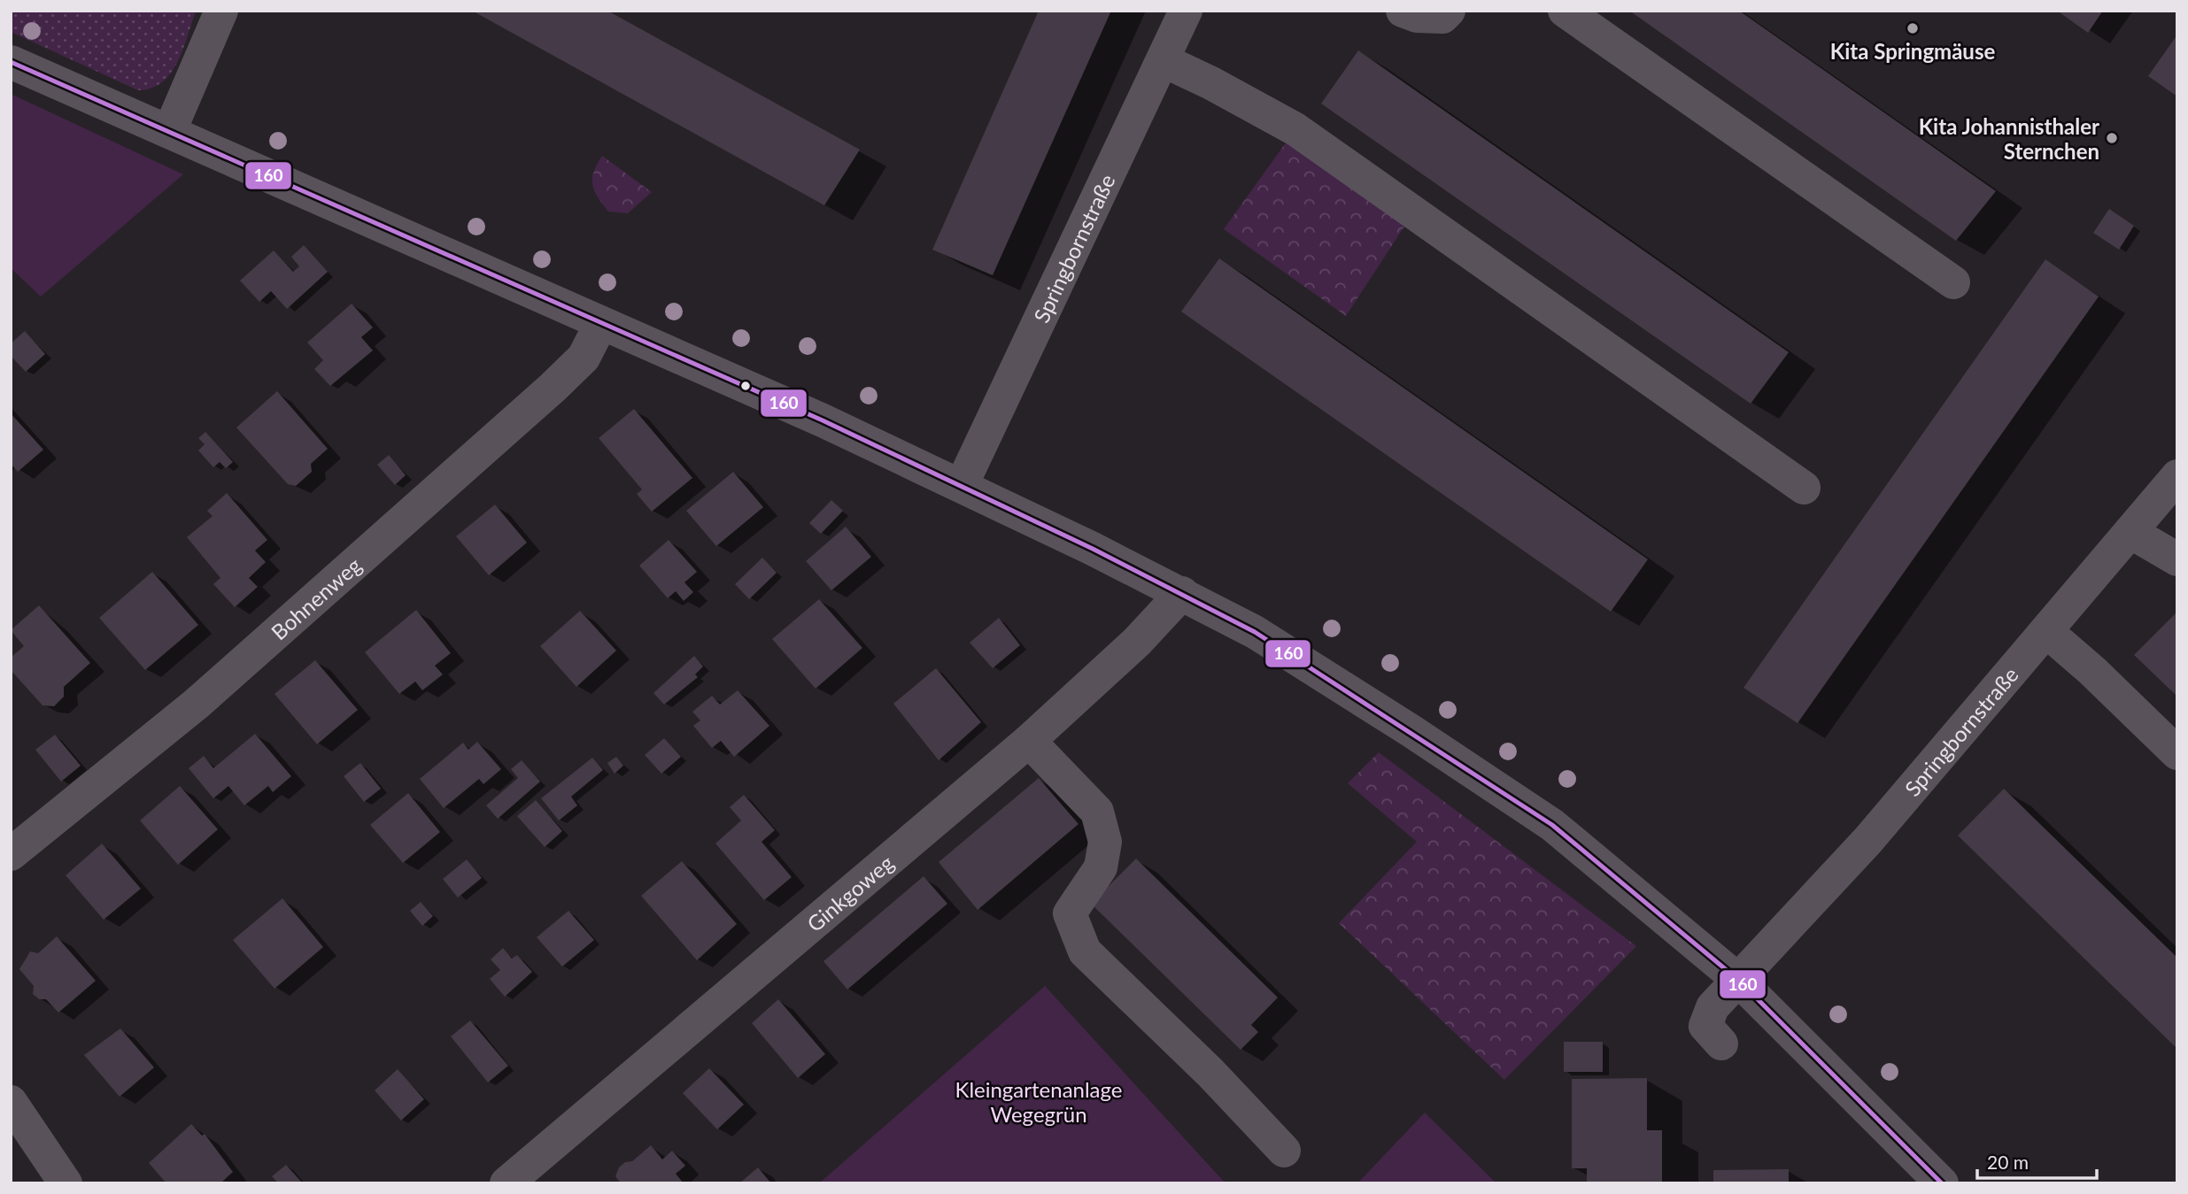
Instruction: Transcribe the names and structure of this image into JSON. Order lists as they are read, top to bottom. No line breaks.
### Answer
{"streets":{"street":["Springbornstraße","Bohnenweg","Ginkgoweg"]},"parks":["Kleingartenanlage Wegegrün"],"places":["Kita Springmäuse","Kita Johannisthaler Sternchen"],"lines":["transit line 160"],"scale_bar":"20 m"}
